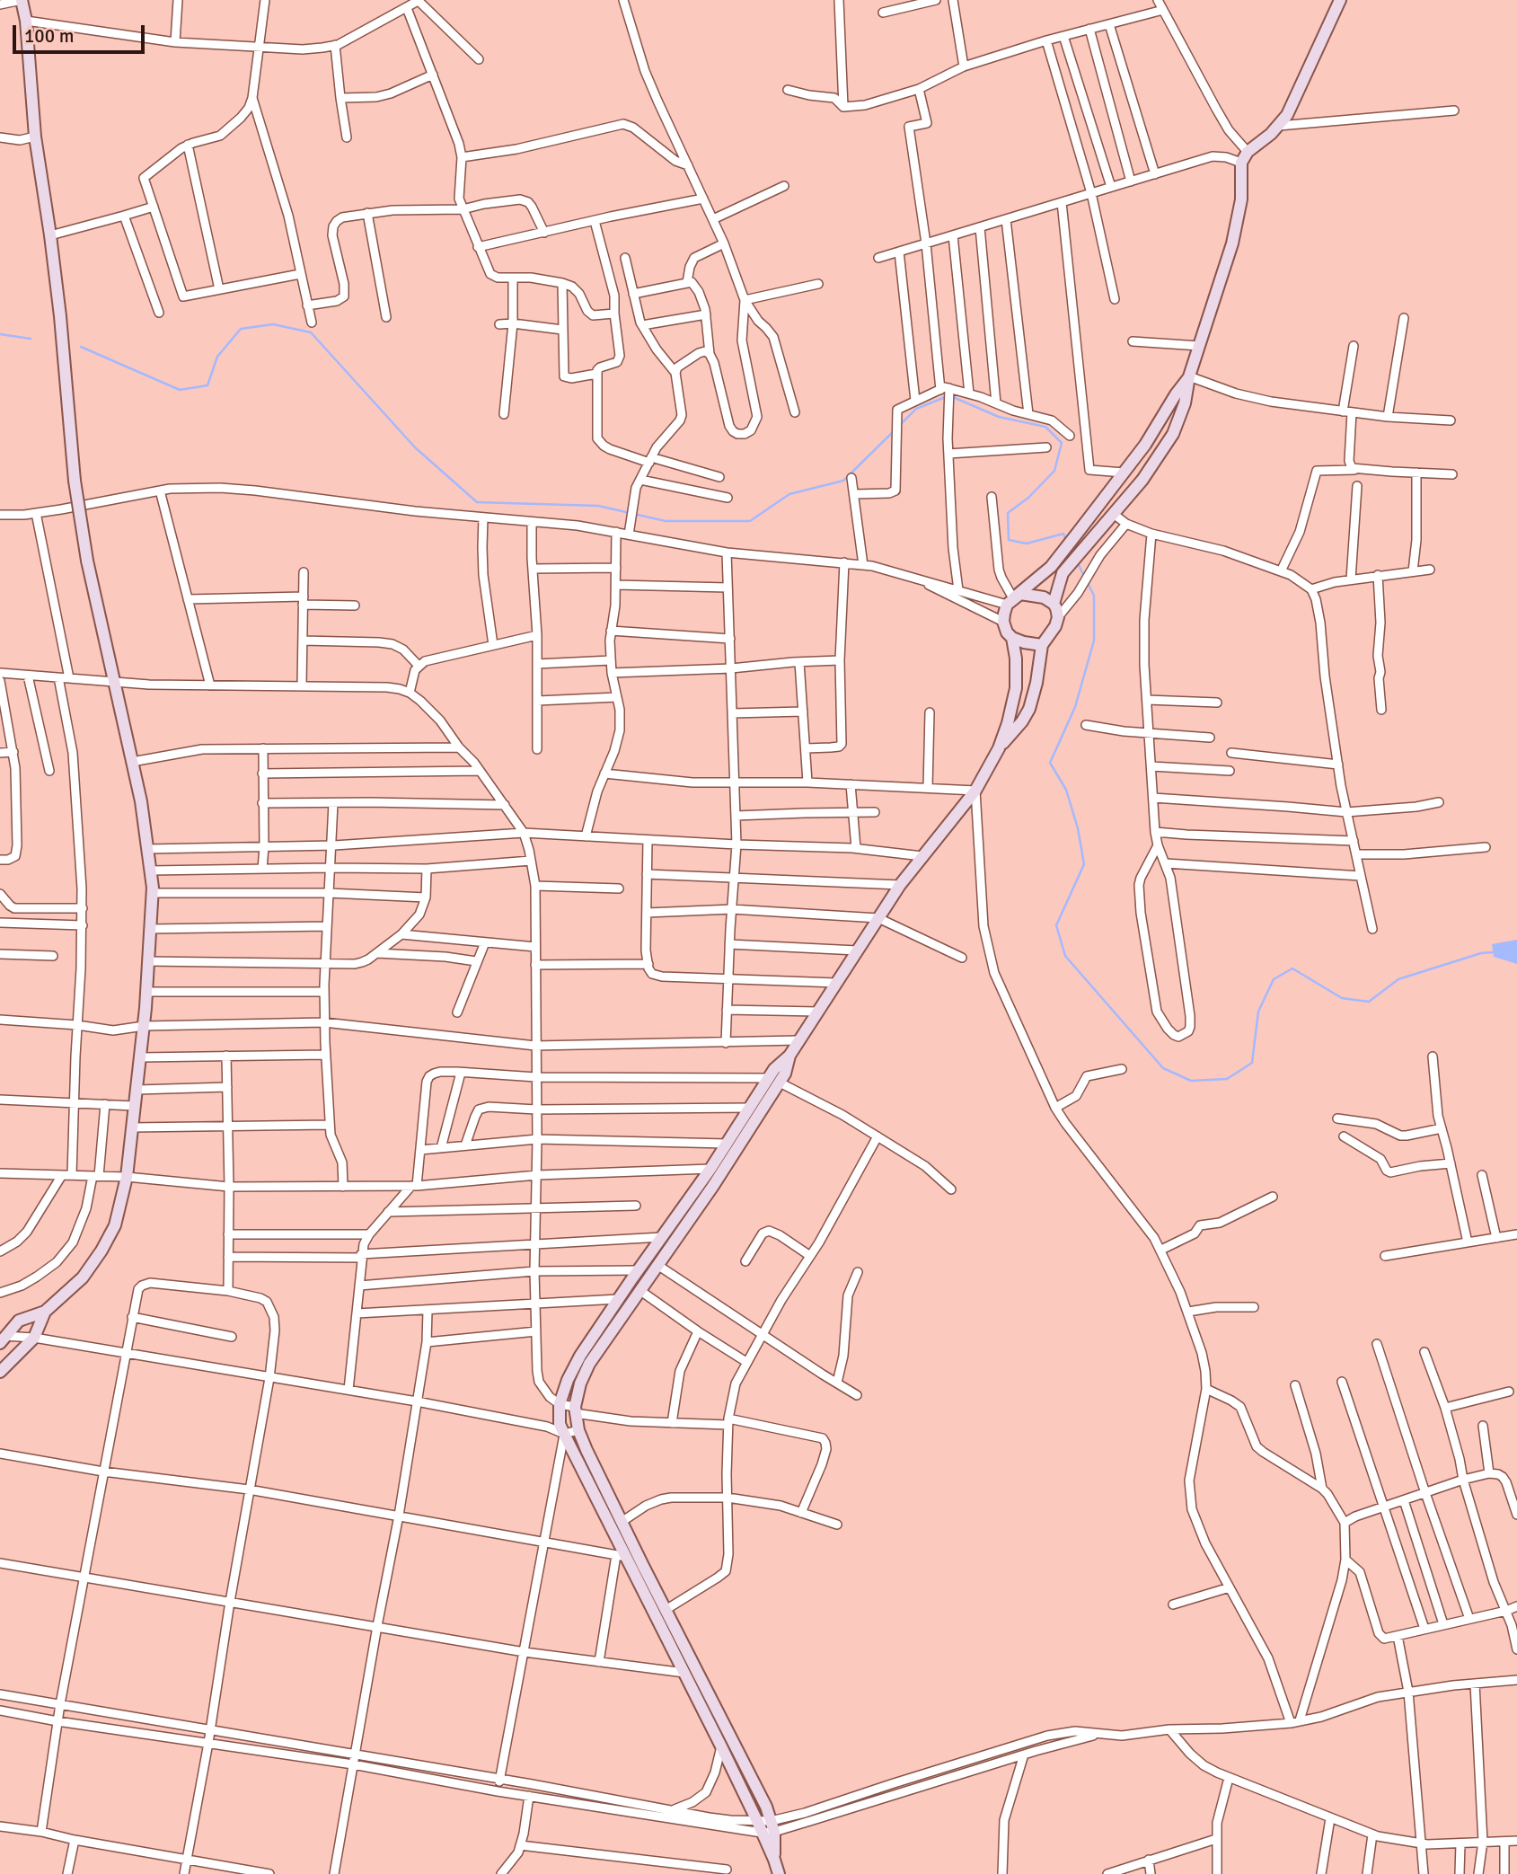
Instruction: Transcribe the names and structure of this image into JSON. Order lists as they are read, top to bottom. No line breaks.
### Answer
{"scale_bar":"100 m"}
